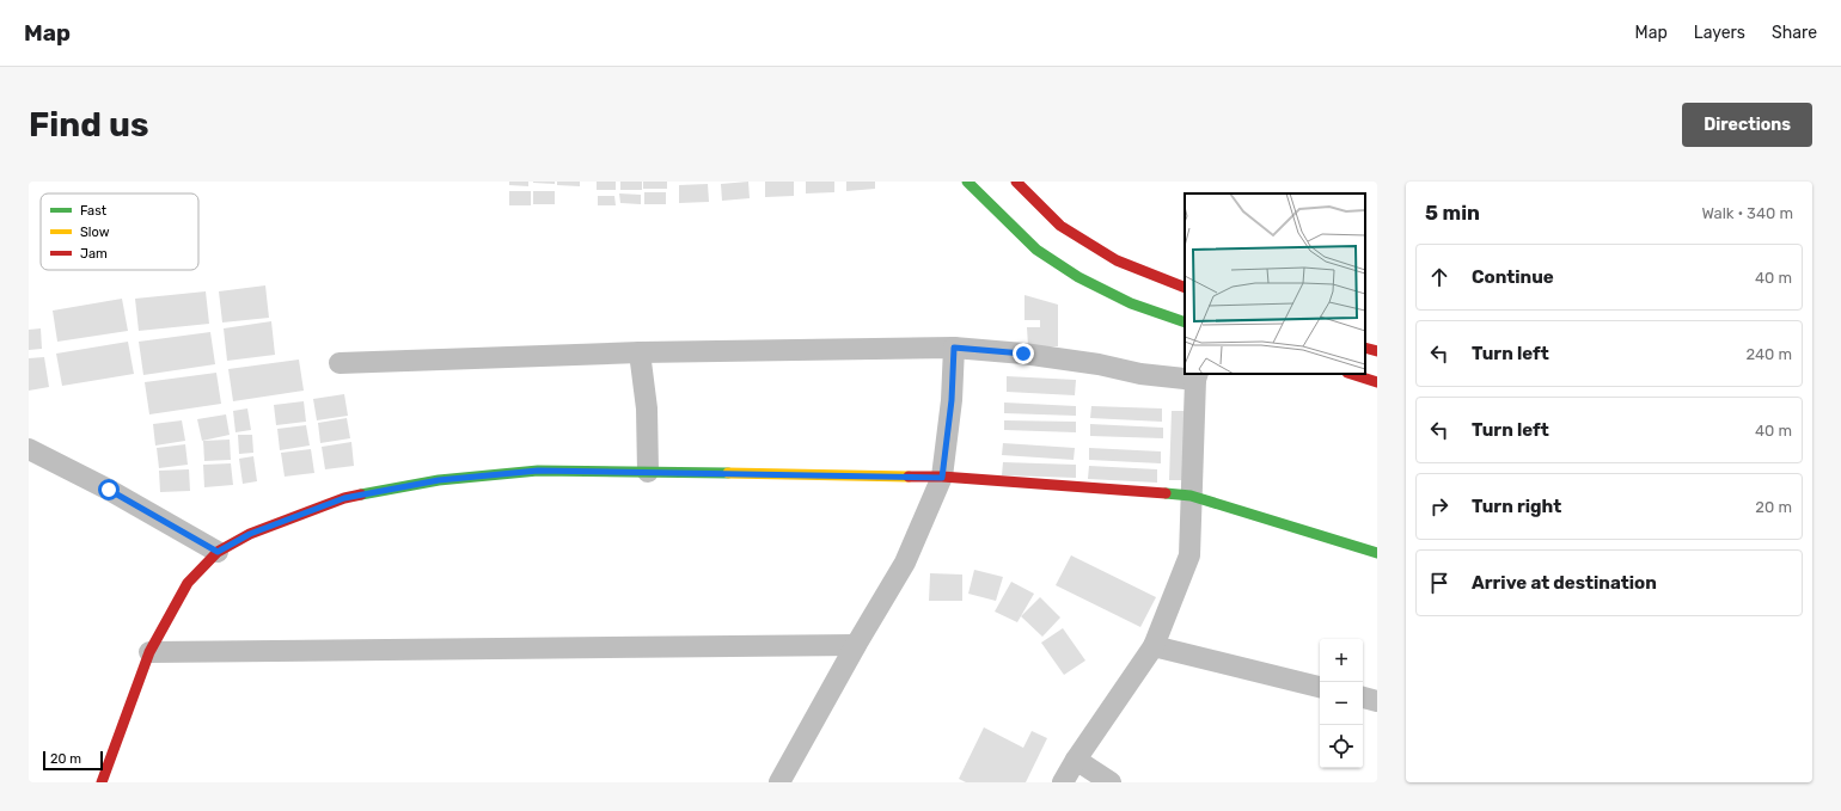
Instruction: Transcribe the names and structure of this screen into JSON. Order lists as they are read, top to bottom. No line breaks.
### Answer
{"legend":["Fast","Slow","Jam"],"scale_bar":"20 m","page":{"header":"Map","nav":["Map","Layers","Share"],"buttons":"Directions","title":"Find us","heading":["5 min","Walk · 340 m"],"list":[["Continue","40 m"],["Turn left","240 m"],["Turn left","40 m"],["Turn right","20 m"],"Arrive at destination"],"map_buttons":["+","−"],"scale":"20 m"}}
